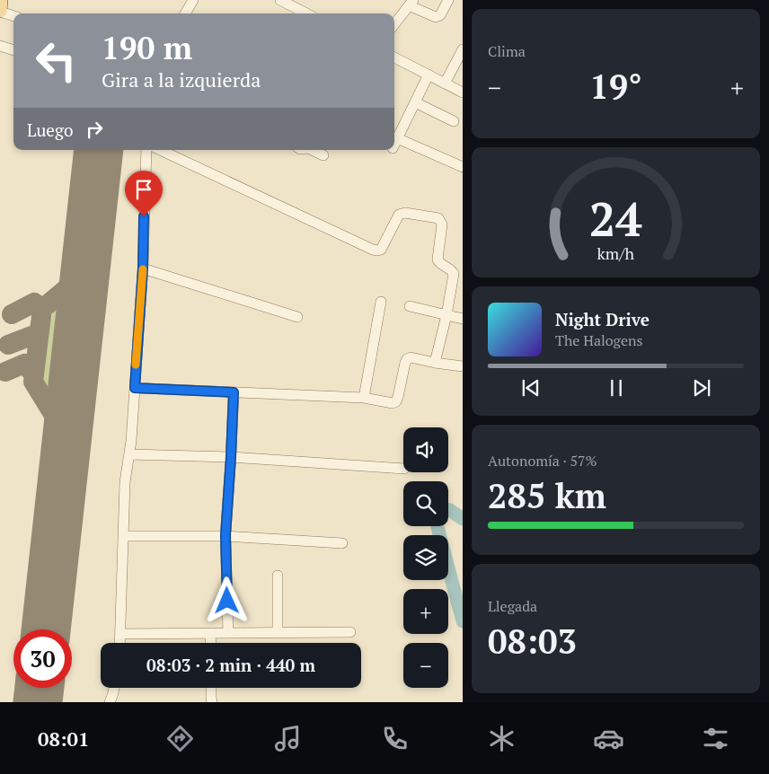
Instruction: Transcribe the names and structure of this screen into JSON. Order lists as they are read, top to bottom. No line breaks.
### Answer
{"page":{"tile":["Clima",["Autonomía · 57%","285 km"],["Llegada","08:03"]],"turn":["190 m","Gira a la izquierda"],"heat":["−","19°","+"],"then":"Luego","song":["Night Drive","The Halogens"],"map_buttons":["+","−"],"limit":"30","trip":"08:03 · 2 min · 440 m","tabs":"08:01","gauge":["24","km/h"]}}
